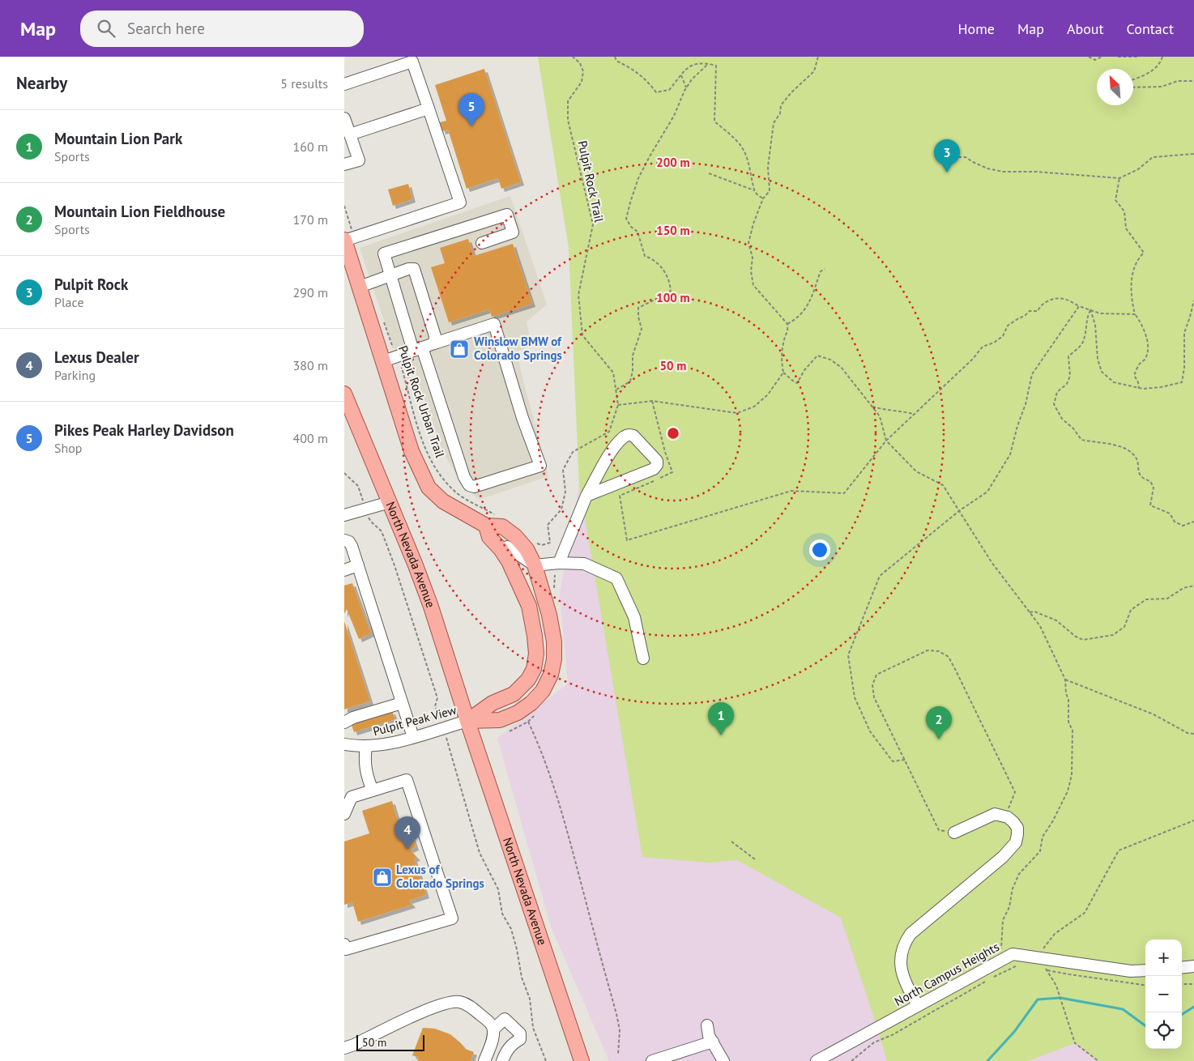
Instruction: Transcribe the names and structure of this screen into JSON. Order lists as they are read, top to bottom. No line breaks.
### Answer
{"streets":{"main road":["North Nevada Avenue"],"street":["Pulpit Peak View","North Campus Heights"],"path":["Pulpit Rock Trail","Pulpit Rock Urban Trail"]},"crossings":[["North Nevada Avenue","Pulpit Peak View"]],"places":{"shop":["Winslow BMW of Colorado Springs","Lexus of Colorado Springs"]},"scale_bar":"50 m","north":"top left","page":{"header":"Map","search":"Search here","nav":["Home","Map","About","Contact"],"heading":["Nearby","5 results"],"pins":["5","3","1","2","4"],"list":[{"mark":"1","name":"Mountain Lion Park","note":"Sports","value":"160 m"},{"mark":"2","name":"Mountain Lion Fieldhouse","note":"Sports","value":"170 m"},{"mark":"3","name":"Pulpit Rock","note":"Place","value":"290 m"},{"mark":"4","name":"Lexus Dealer","note":"Parking","value":"380 m"},{"mark":"5","name":"Pikes Peak Harley Davidson","note":"Shop","value":"400 m"}],"map_buttons":["+","−"],"scale":"50 m"},"rings":["200 m","150 m","100 m","50 m"]}
